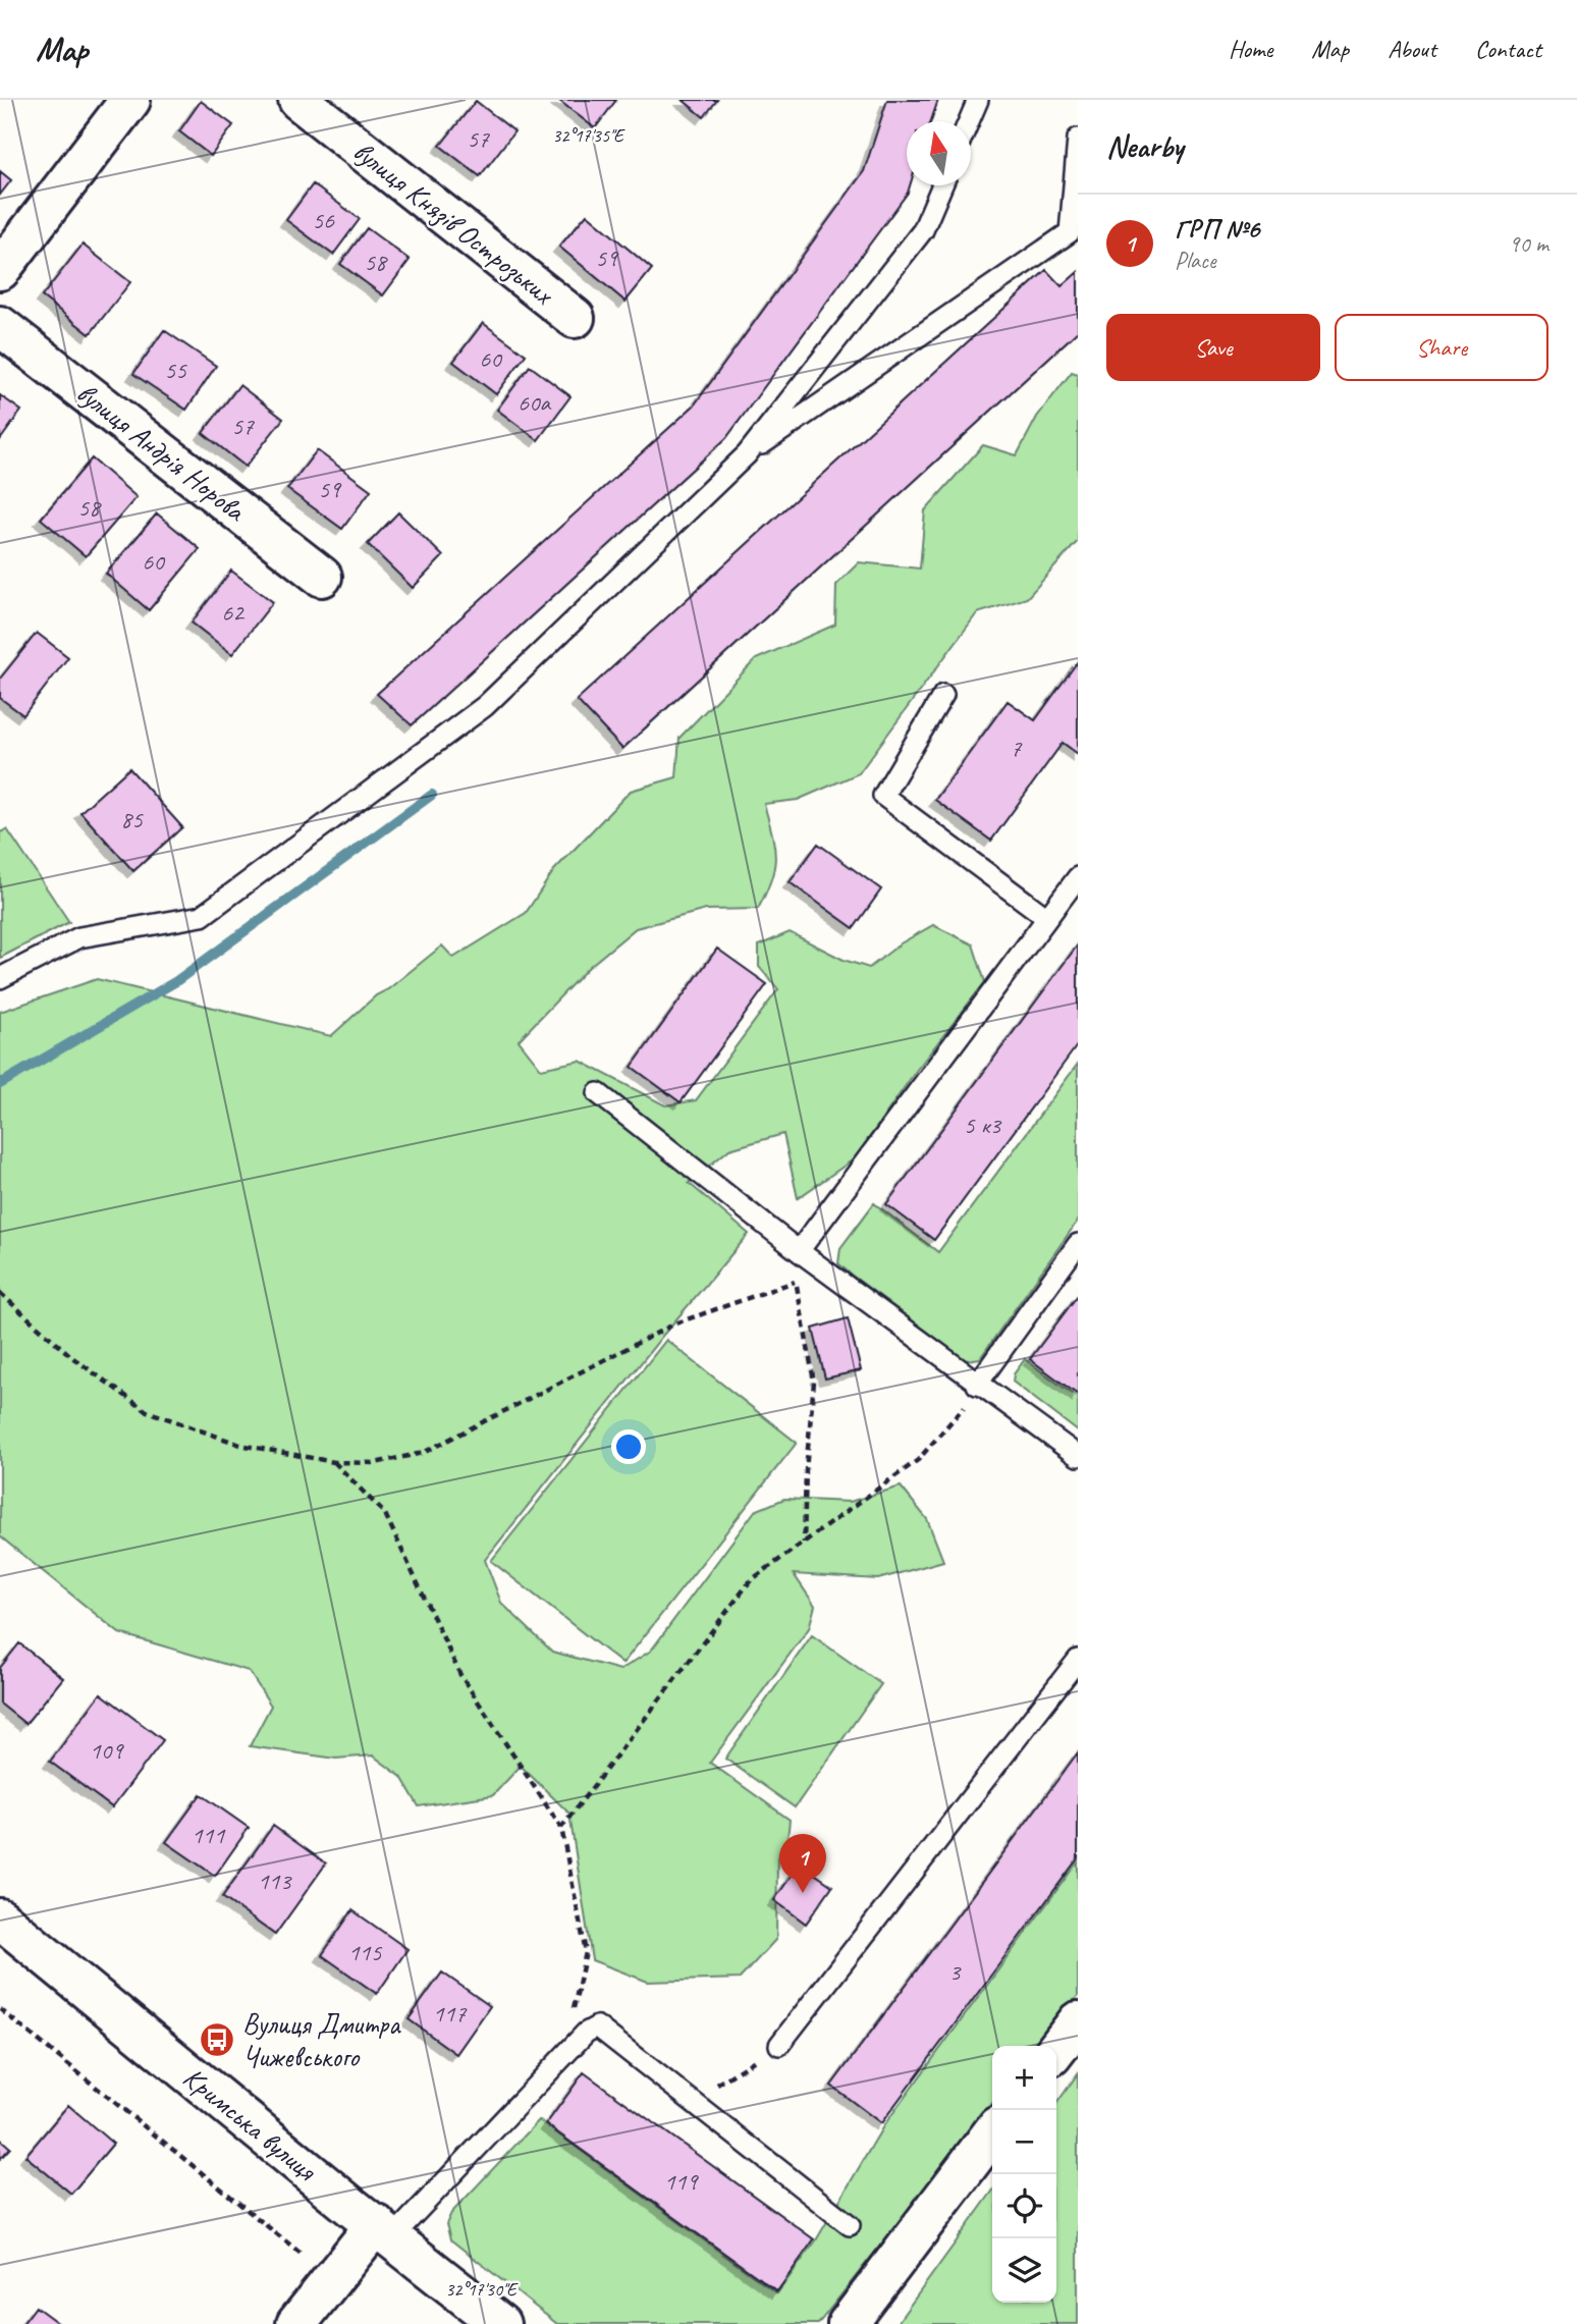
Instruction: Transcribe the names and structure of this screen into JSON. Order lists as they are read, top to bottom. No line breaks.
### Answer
{"streets":{"street":["вулиця Князів Острозьких","вулиця Андрія Норова","Кримська вулиця"]},"places":{"bus stop":["Вулиця Дмитра Чижевського"]},"house_numbers":["57","56","59","58","60","55","60а","57","59","58","60","62","7","85","5 к3","109","111","113","115","3","117","119"],"north":"top","page":{"header":"Map","nav":["Home","Map","About","Contact"],"heading":"Nearby","list":[{"mark":"1","name":"ГРП №6","note":"Place","value":"90 m"}],"buttons":["Save","Share"],"pins":"1","map_buttons":["+","−"]},"coordinates":["32°17'35\"E","32°17'30\"E"]}
